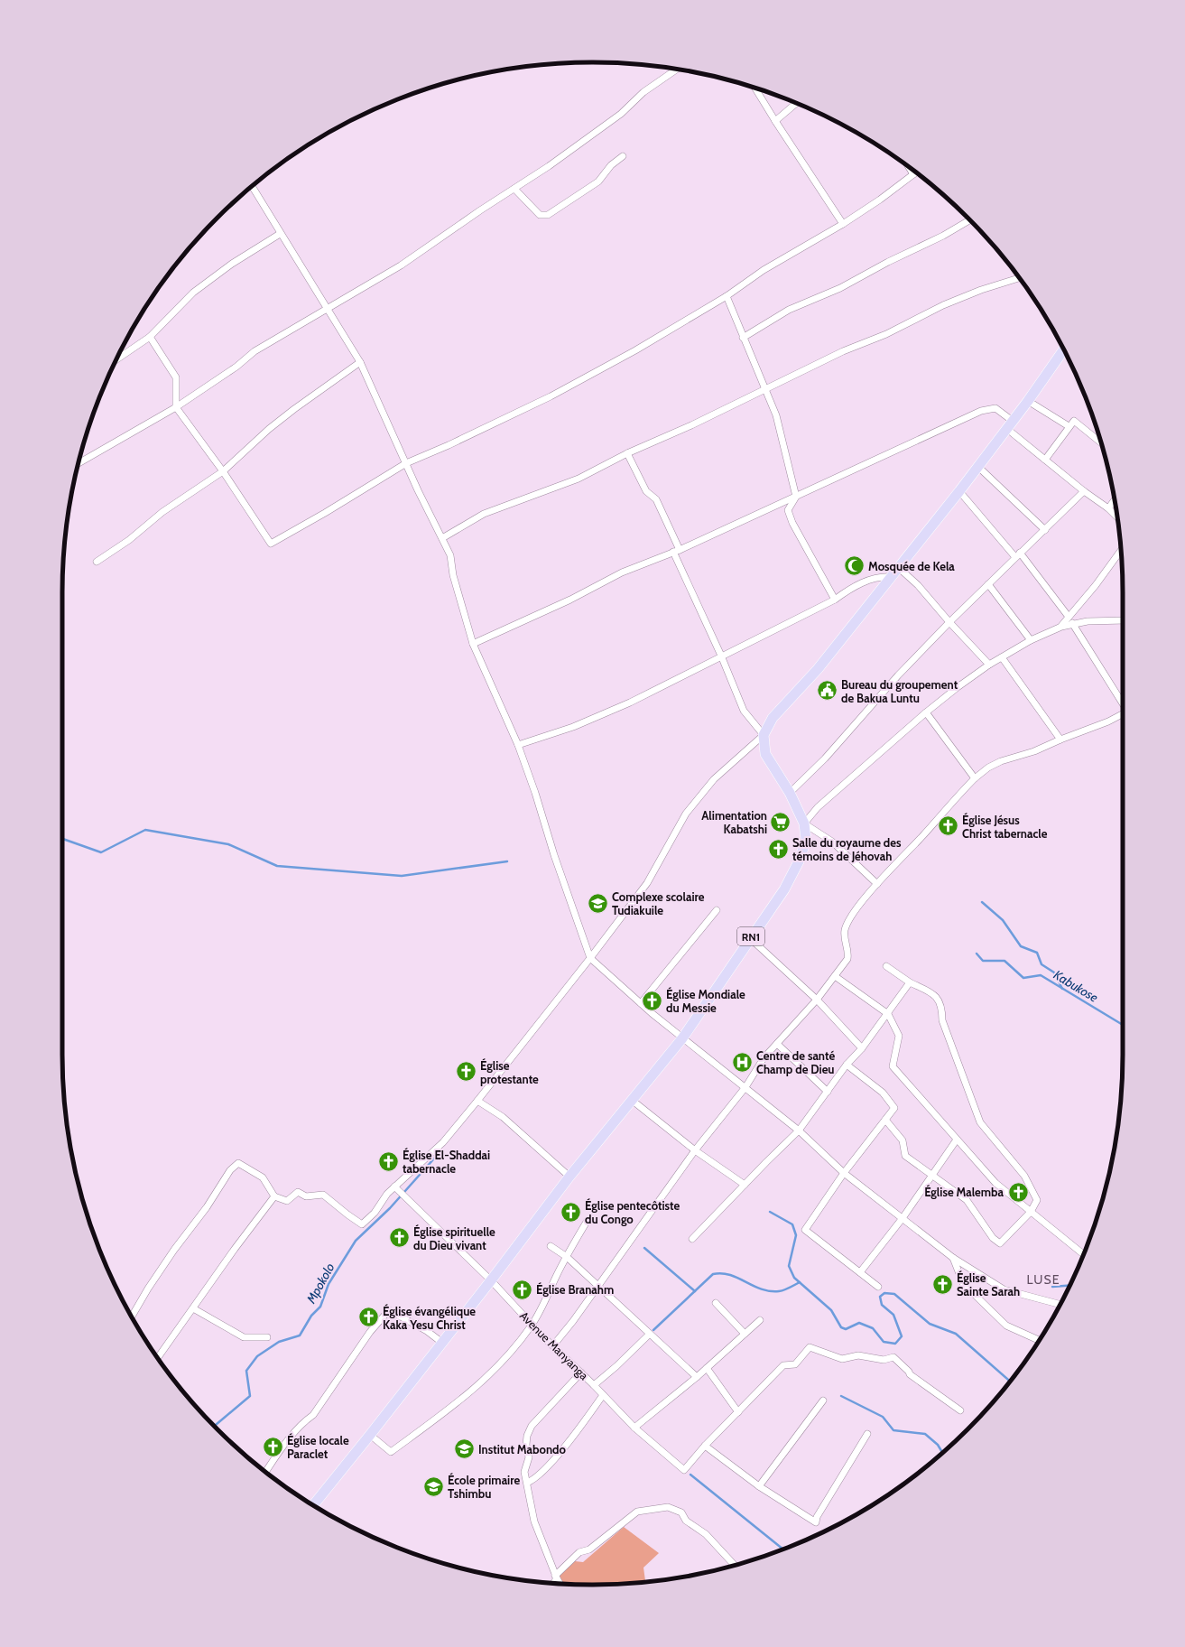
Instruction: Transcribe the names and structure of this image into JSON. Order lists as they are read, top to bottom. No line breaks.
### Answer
{"streets":{"highway":["RN1"],"street":["Avenue Manyanga"]},"crossings":[["RN1","Avenue Manyanga"]],"districts":["LUSE"],"water":["Kabukose","Mpokolo"],"places":{"mosque":["Mosquée de Kela"],"public building":["Bureau du groupement de Bakua Luntu"],"supermarket":["Alimentation Kabatshi"],"church":["Église Jésus Christ tabernacle","Salle du royaume des témoins de Jéhovah","Église Mondiale du Messie","Église protestante","Église El-Shaddai tabernacle","Église Malemba","Église pentecôtiste du Congo","Église spirituelle du Dieu vivant","Église Sainte Sarah","Église Branahm","Église évangélique Kaka Yesu Christ","Église locale Paraclet"],"school or university":["Complexe scolaire Tudiakuile","Institut Mabondo","École primaire Tshimbu"],"hospital":["Centre de santé Champ de Dieu"]}}
